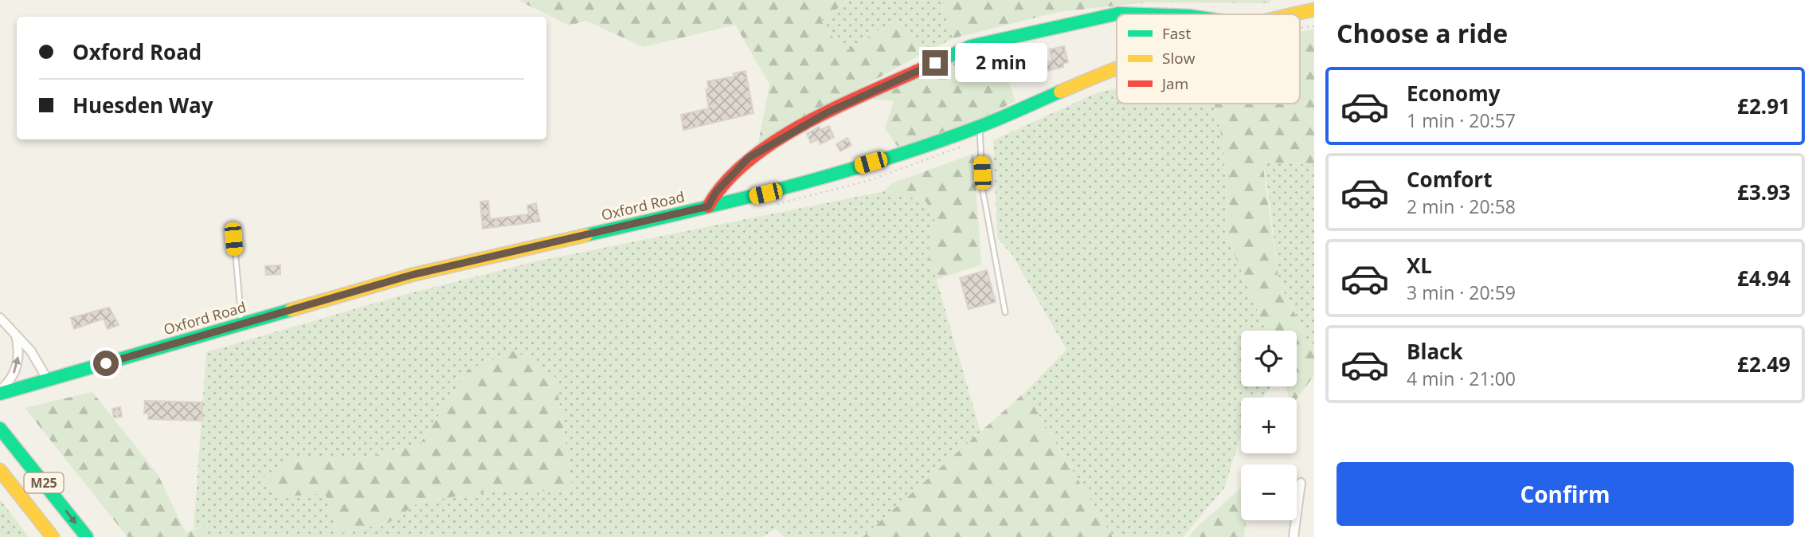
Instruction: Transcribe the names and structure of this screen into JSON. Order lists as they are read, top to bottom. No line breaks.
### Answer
{"streets":{"main road":["Oxford Road","M25"]},"legend":["Fast","Slow","Jam"],"page":{"heading":"Choose a ride","banner":["Oxford Road","Huesden Way"],"bubble":"2 min","list":[{"name":"Economy","note":"1 min · 20:57","value":"£2.91"},{"name":"Comfort","note":"2 min · 20:58","value":"£3.93"},{"name":"XL","note":"3 min · 20:59","value":"£4.94"},{"name":"Black","note":"4 min · 21:00","value":"£2.49"}],"map_buttons":["+","−"],"buttons":"Confirm"}}
